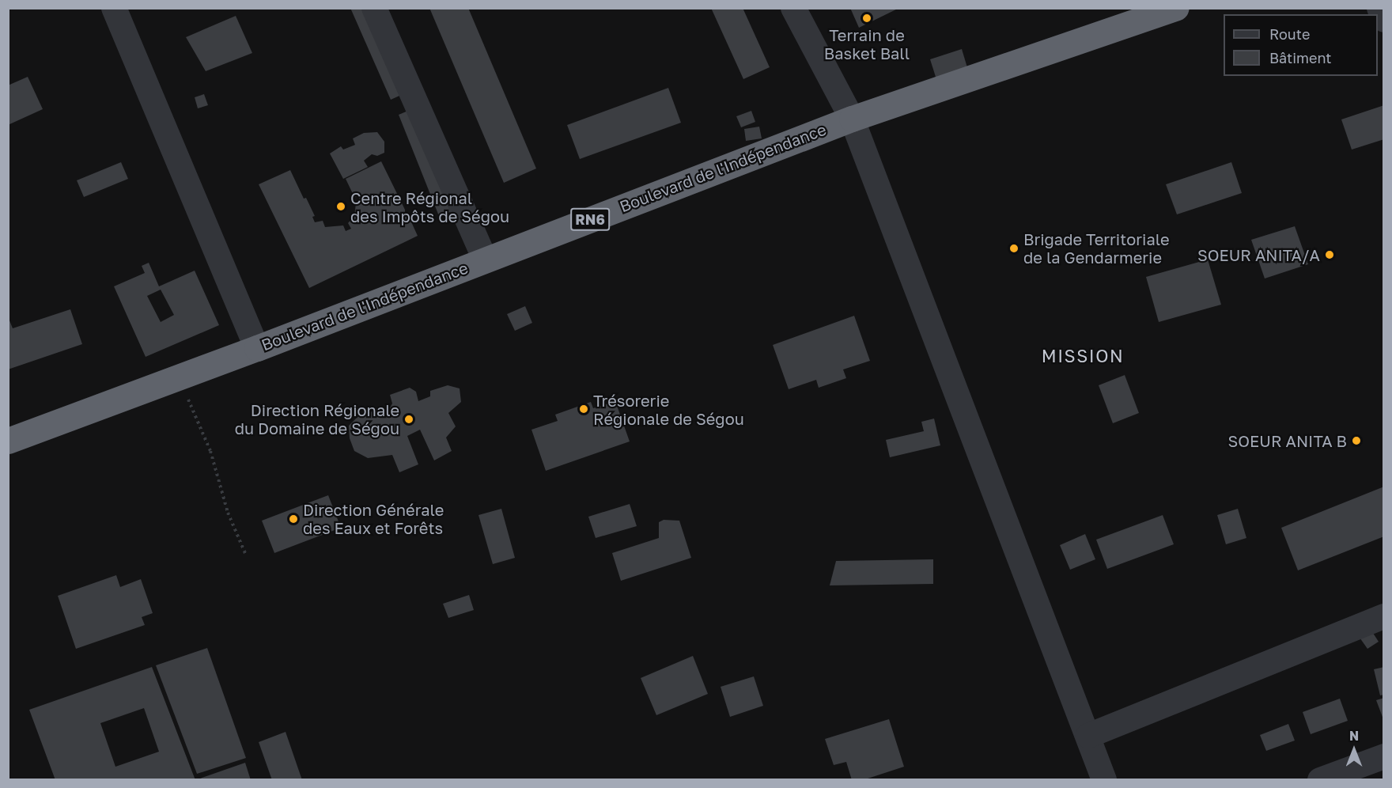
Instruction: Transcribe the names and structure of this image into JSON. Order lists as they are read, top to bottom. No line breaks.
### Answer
{"streets":{"highway":["Boulevard de l'Indépendance","RN6"]},"districts":["MISSION"],"places":["Terrain de Basket Ball","Centre Régional des Impôts de Ségou","Brigade Territoriale de la Gendarmerie","SOEUR ANITA/A","Trésorerie Régionale de Ségou","Direction Régionale du Domaine de Ségou","SOEUR ANITA B","Direction Générale des Eaux et Forêts"],"legend":["Route","Bâtiment"],"north":"top"}
